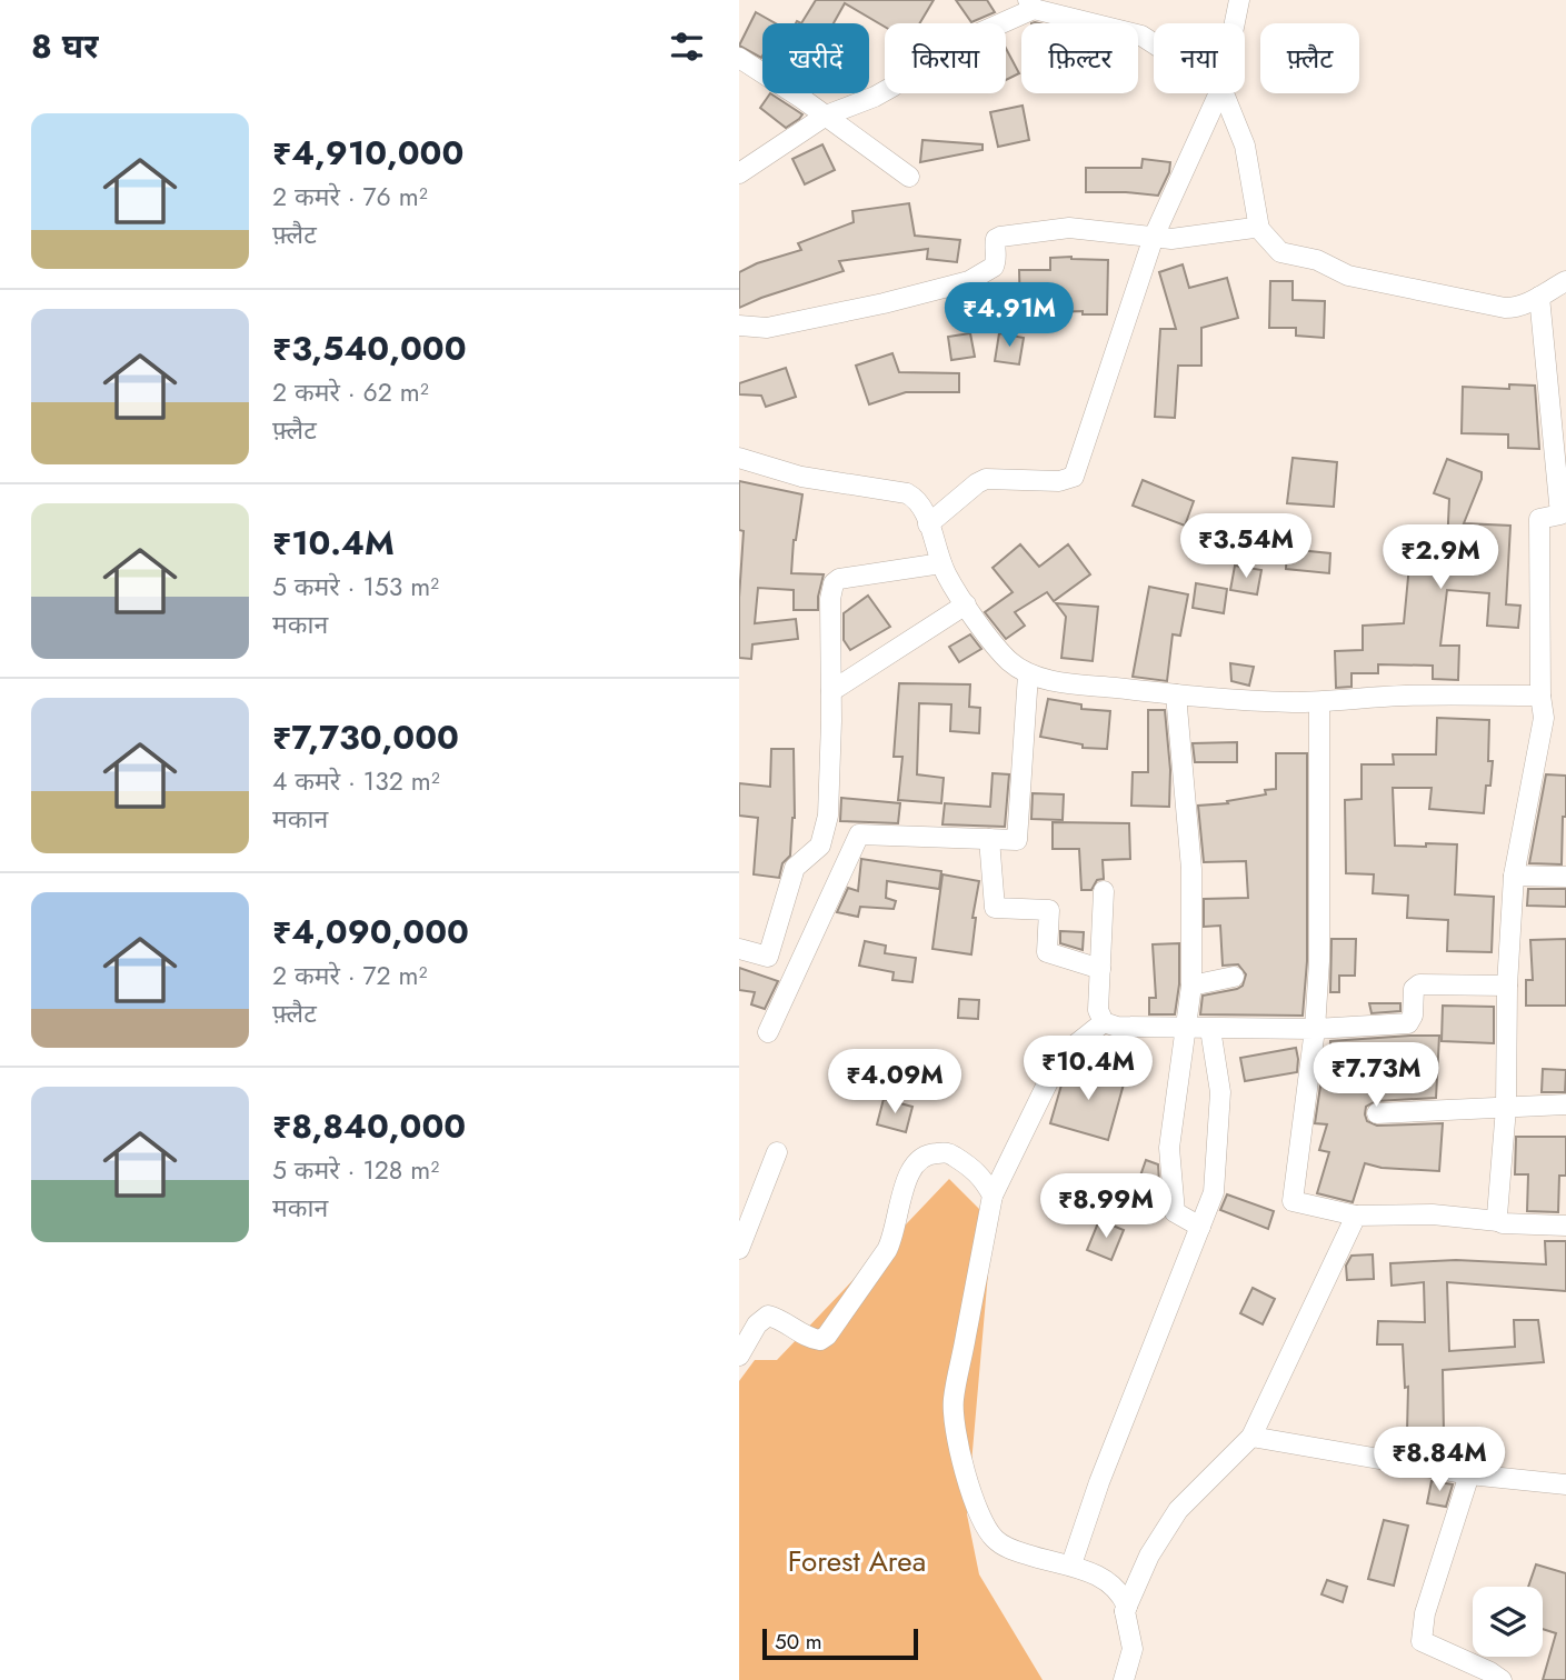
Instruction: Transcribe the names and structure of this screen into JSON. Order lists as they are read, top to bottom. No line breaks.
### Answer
{"parks":["Forest Area"],"scale_bar":"50 m","page":{"heading":"8 घर","chip":["खरीदें","किराया","फ़िल्टर","नया","फ़्लैट"],"list":[{"name":"₹4,910,000","note":"2 कमरे · 76 m² · फ़्लैट"},{"name":"₹3,540,000","note":"2 कमरे · 62 m² · फ़्लैट"},{"name":"₹10.4M","note":"5 कमरे · 153 m² · मकान"},{"name":"₹7,730,000","note":"4 कमरे · 132 m² · मकान"},{"name":"₹4,090,000","note":"2 कमरे · 72 m² · फ़्लैट"},{"name":"₹8,840,000","note":"5 कमरे · 128 m² · मकान"}],"price":["₹4.91M","₹3.54M","₹2.9M","₹10.4M","₹7.73M","₹4.09M","₹8.99M","₹8.84M"],"scale":"50 m"}}
